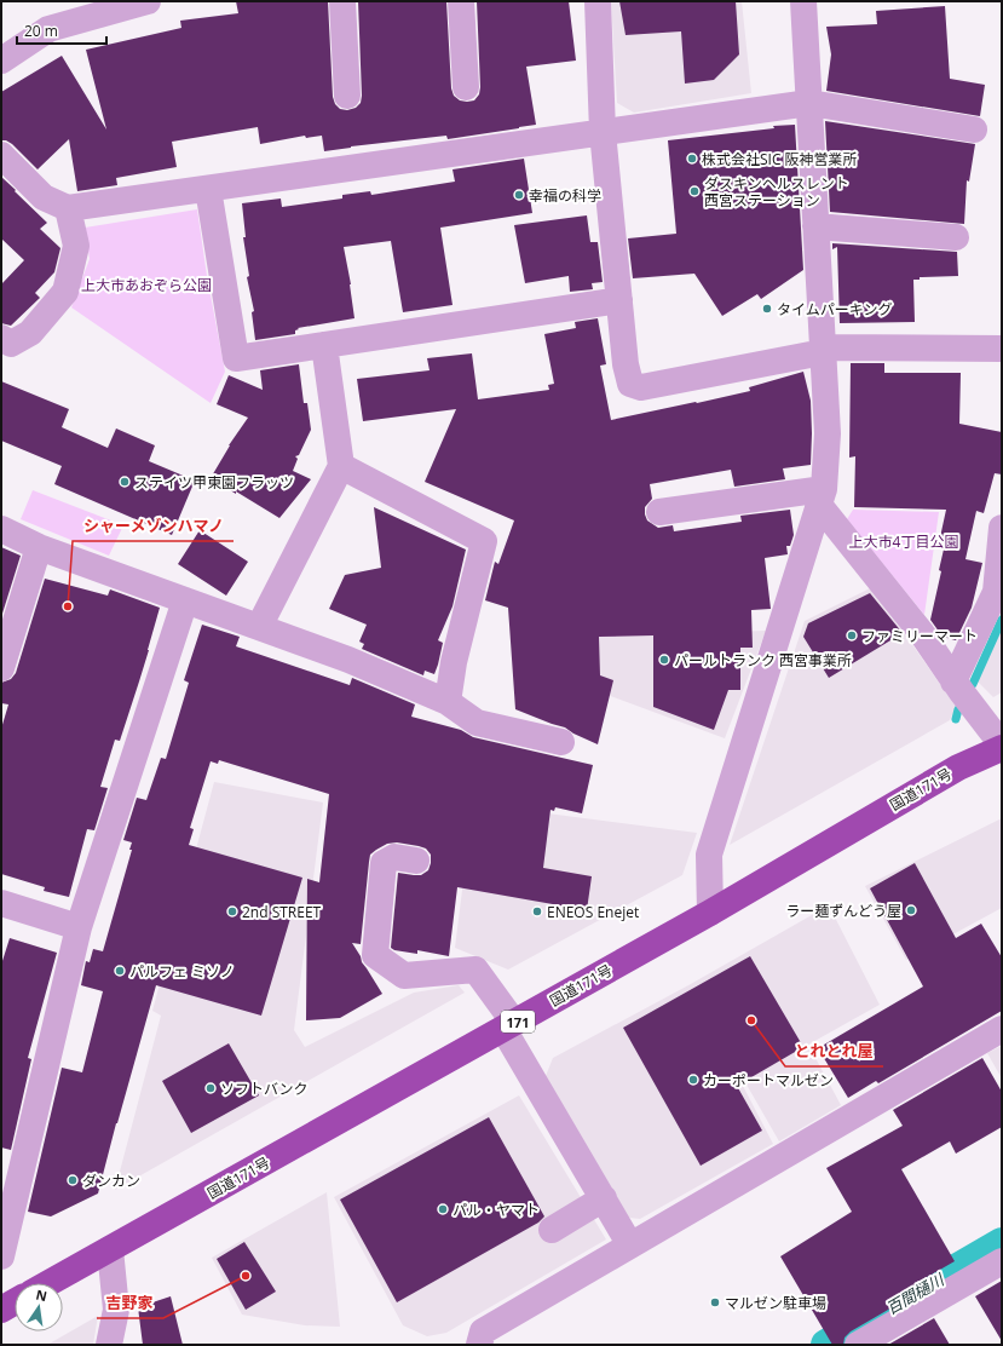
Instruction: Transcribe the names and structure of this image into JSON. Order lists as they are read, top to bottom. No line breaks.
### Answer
{"streets":{"highway":["国道171号","171"]},"water":["百間樋川"],"parks":["上大市あおぞら公園","上大市4丁目公園"],"places":["株式会社SIC 阪神営業所","ダスキンヘルスレント 西宮ステーション","幸福の科学","タイムパーキング","ステイツ甲東園フラッツ","シャーメゾンハマノ","ファミリーマート","パールトランク 西宮事業所","ラー麺ずんどう屋","2nd STREET","ENEOS Enejet","パルフェ ミソノ","とれとれ屋","カーポートマルゼン","ソフトバンク","ダンカン","パル・ヤマト","吉野家","マルゼン駐車場"],"scale_bar":"20 m","north":"top"}
